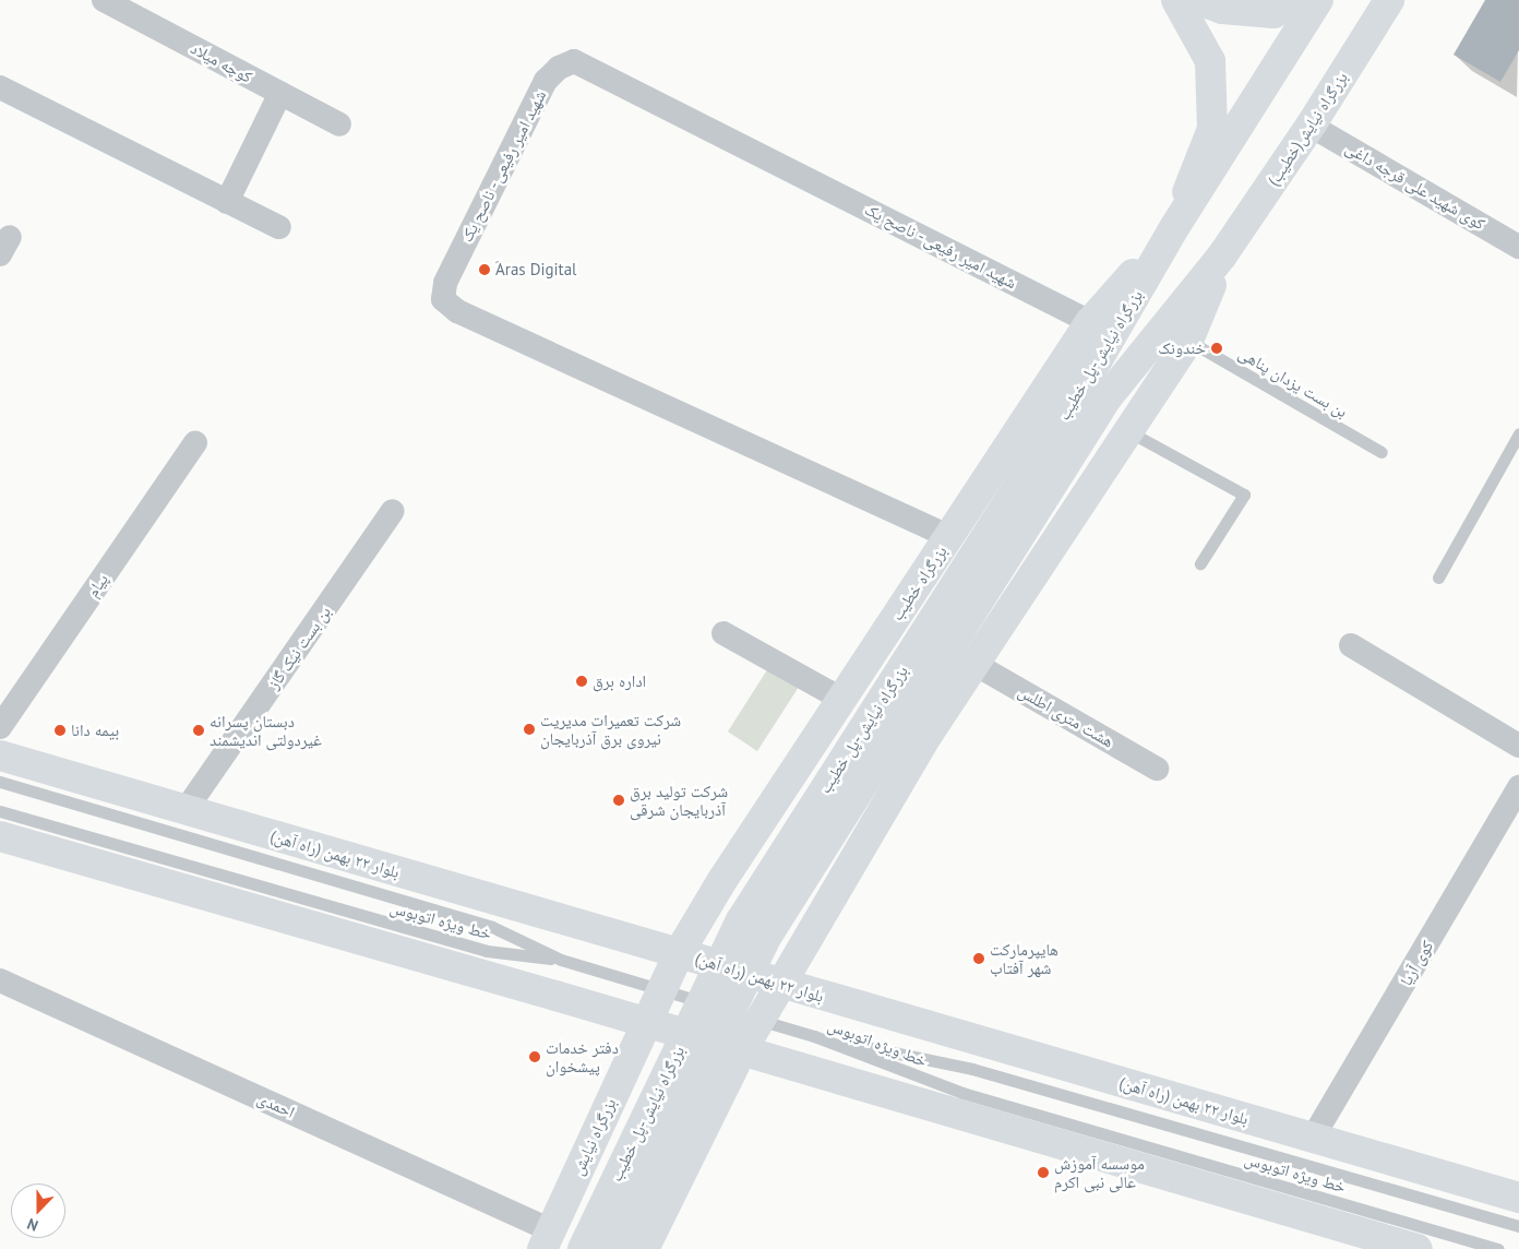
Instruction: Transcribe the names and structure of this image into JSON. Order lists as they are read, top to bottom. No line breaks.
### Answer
{"streets":{"main road":["بزرگراه نیایش(خطیب)","بزرگراه نیایش-پل خطیب","بزرگراه خطیب","بلوار ۲۲ بهمن (راه آهن)","بزرگراه نیایش"],"street":["کوچه میلاد","شهید امیر رفیعی - ناصح یک","کوی شهید علی قرجه داغی","پیام","بن بست نیک گاز","هشت متری اطلس","کوی آریا","احمدی"],"lane":["بن بست یزدان پناهی","خط ویژه اتوبوس"]},"crossings":[["بزرگراه نیایش(خطیب)","کوی شهید علی قرجه داغی"],["بزرگراه نیایش(خطیب)","بزرگراه نیایش-پل خطیب"],["شهید امیر رفیعی - ناصح یک","بزرگراه خطیب"],["بزرگراه نیایش-پل خطیب","بزرگراه خطیب"],["بزرگراه خطیب","بلوار ۲۲ بهمن (راه آهن)"],["بزرگراه خطیب","بزرگراه نیایش"],["بن بست نیک گاز","بلوار ۲۲ بهمن (راه آهن)"],["بلوار ۲۲ بهمن (راه آهن)","کوی آریا"],["احمدی","بزرگراه نیایش"]],"places":["َAras Digital","خندونک","اداره برق","شرکت تعمیرات مدیریت نیروی برق آذربایجان","بیمه دانا","دبستان پسرانه غیردولتی اندیشمند","شرکت تولید برق آذربایجان شرقی","هایپرمارکت شهر آفتاب","دفتر خدمات پیشخوان","موسسه آموزش عالی نبی اکرم"],"north":"bottom"}
